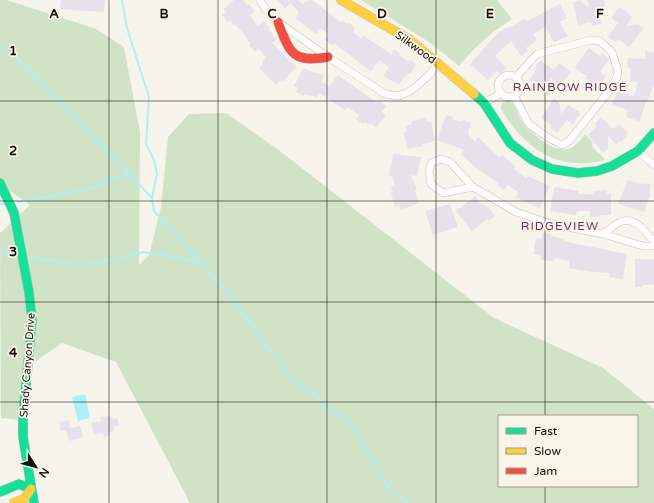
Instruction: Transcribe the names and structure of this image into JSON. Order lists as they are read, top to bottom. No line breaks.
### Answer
{"streets":{"street":["Silkwood","Shady Canyon Drive"]},"districts":["RAINBOW RIDGE","RIDGEVIEW"],"legend":["Fast","Slow","Jam"],"north":"bottom right","grid":{"columns":["A","B","C","D","E","F"],"rows":["1","2","3","4"]}}
